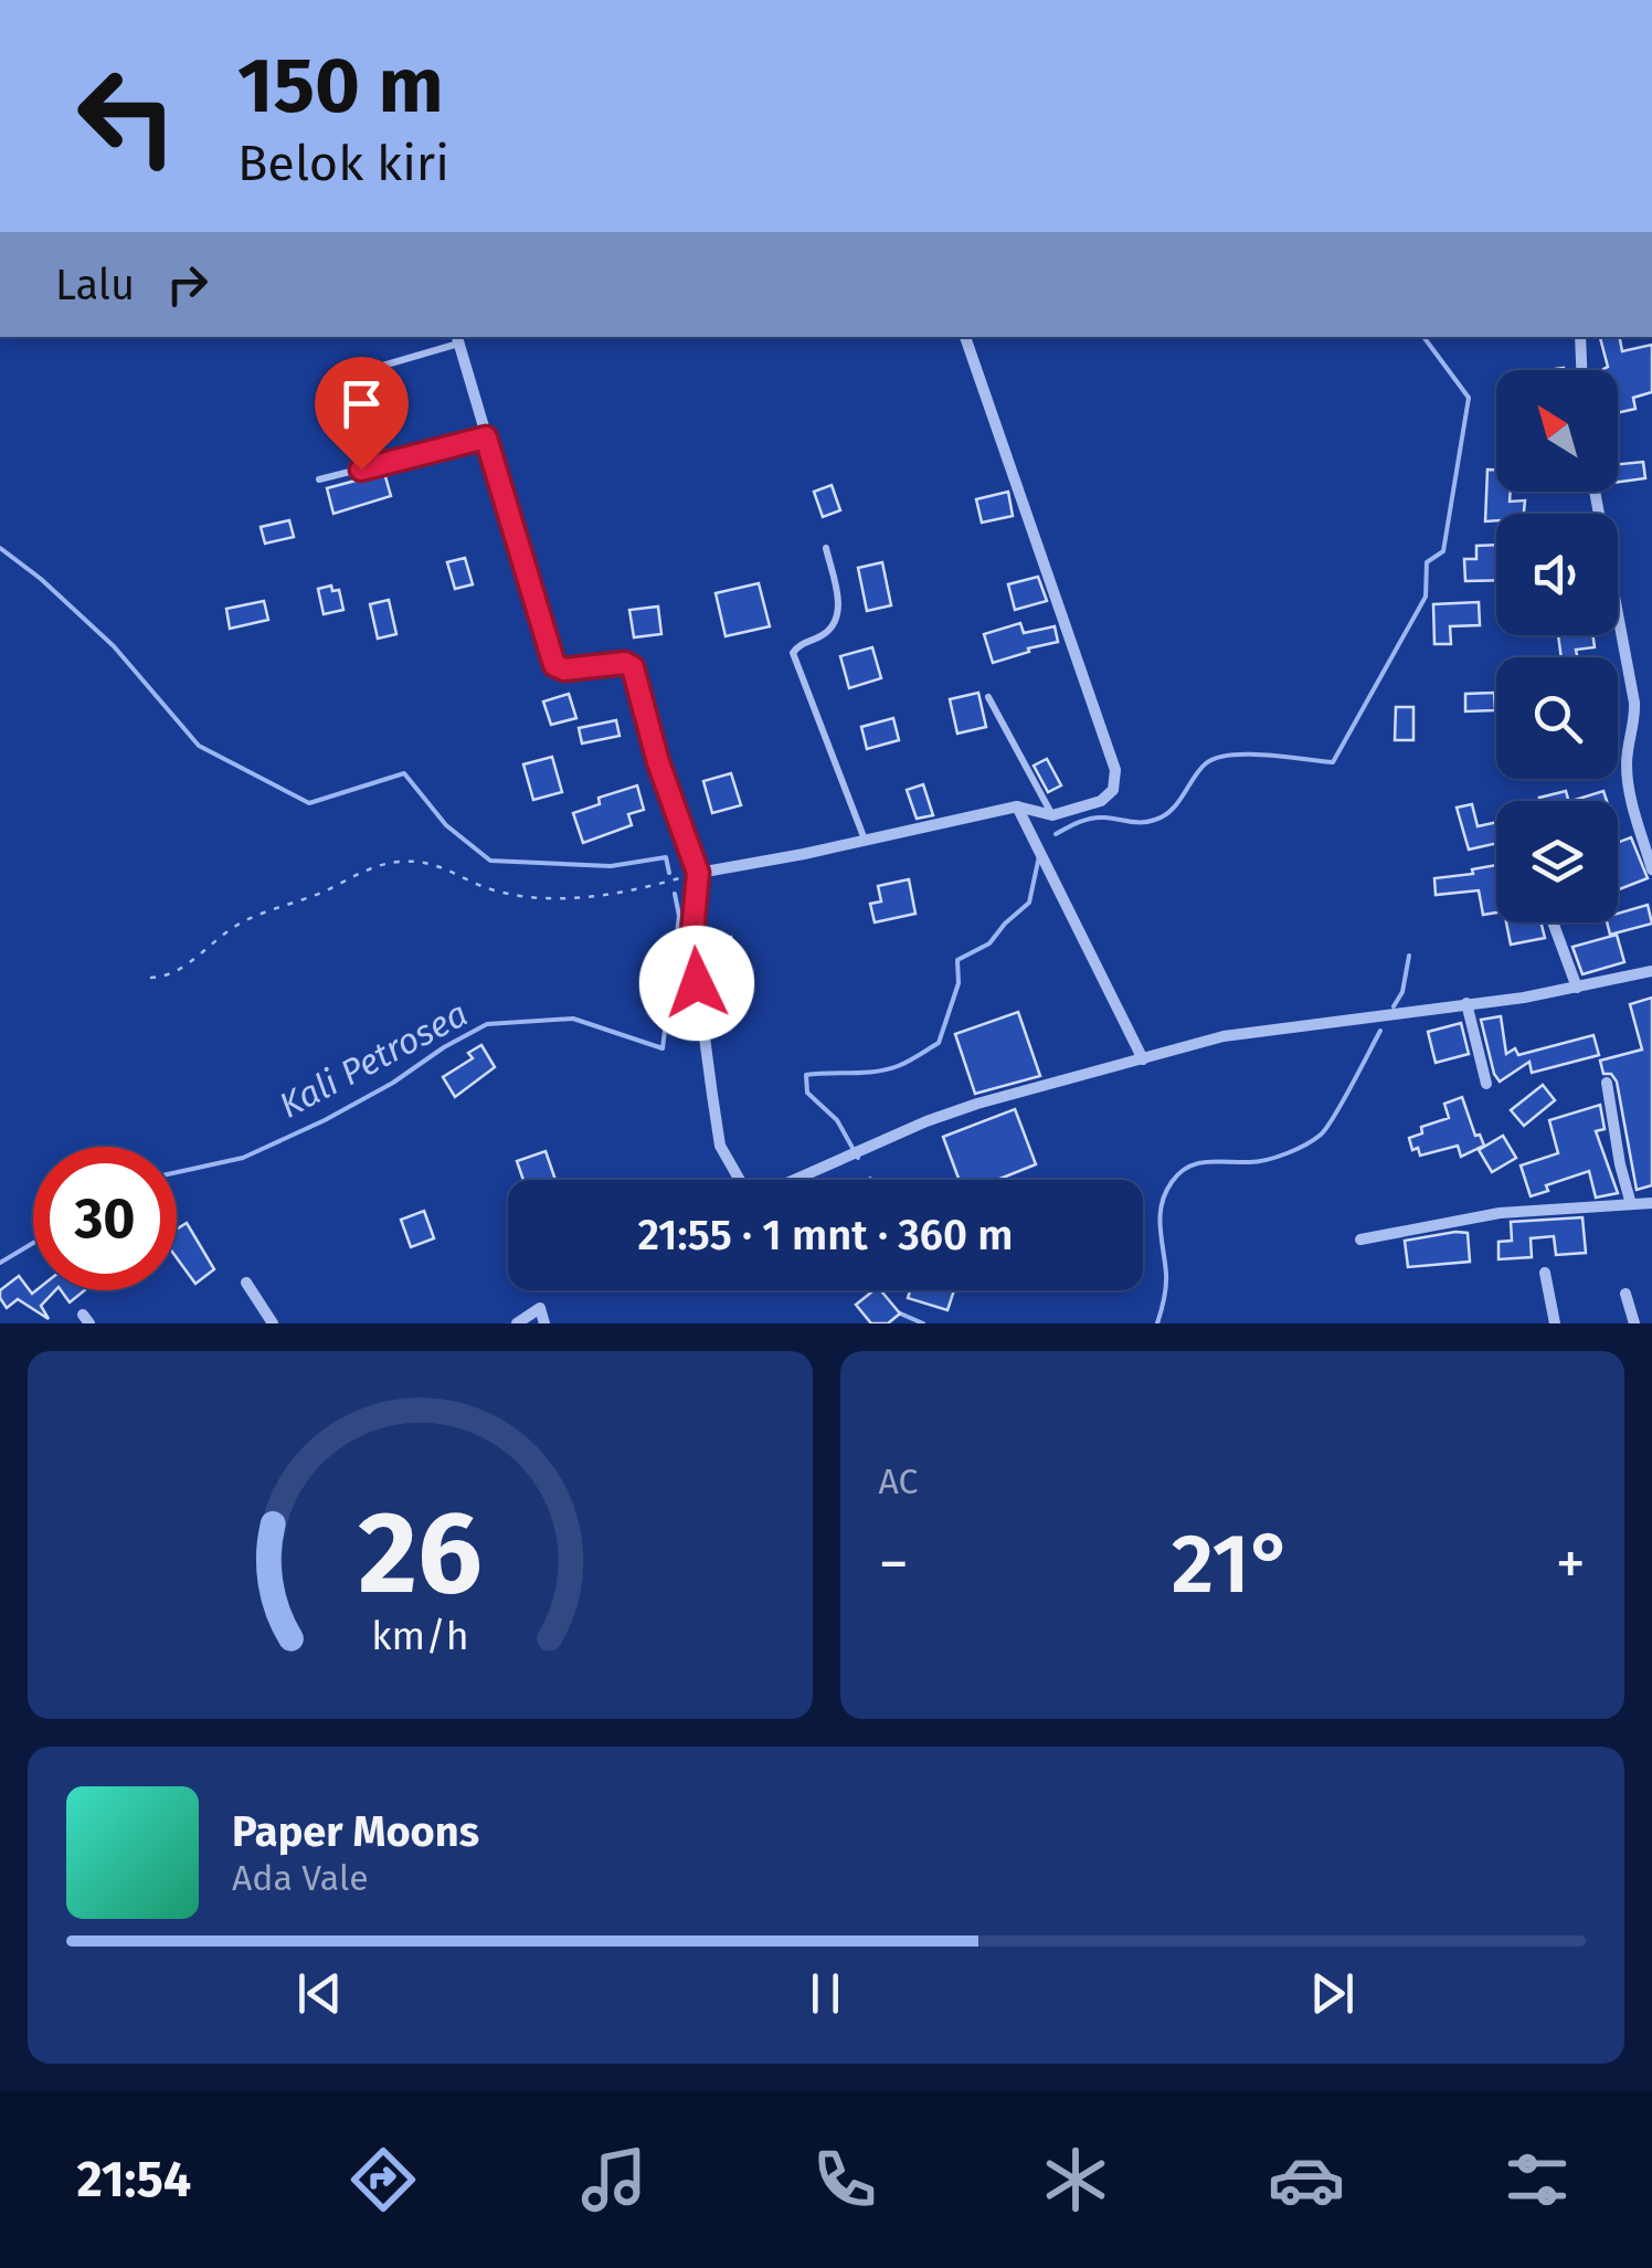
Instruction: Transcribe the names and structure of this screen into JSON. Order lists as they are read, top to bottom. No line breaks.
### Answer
{"water":["Kali Petrosea"],"north":"top left","page":{"turn":["150 m","Belok kiri"],"then":"Lalu","limit":"30","trip":"21:55 · 1 mnt · 360 m","tile":"AC","heat":["−","21°","+"],"song":["Paper Moons","Ada Vale"],"tabs":"21:54","gauge":["26","km/h"]}}
